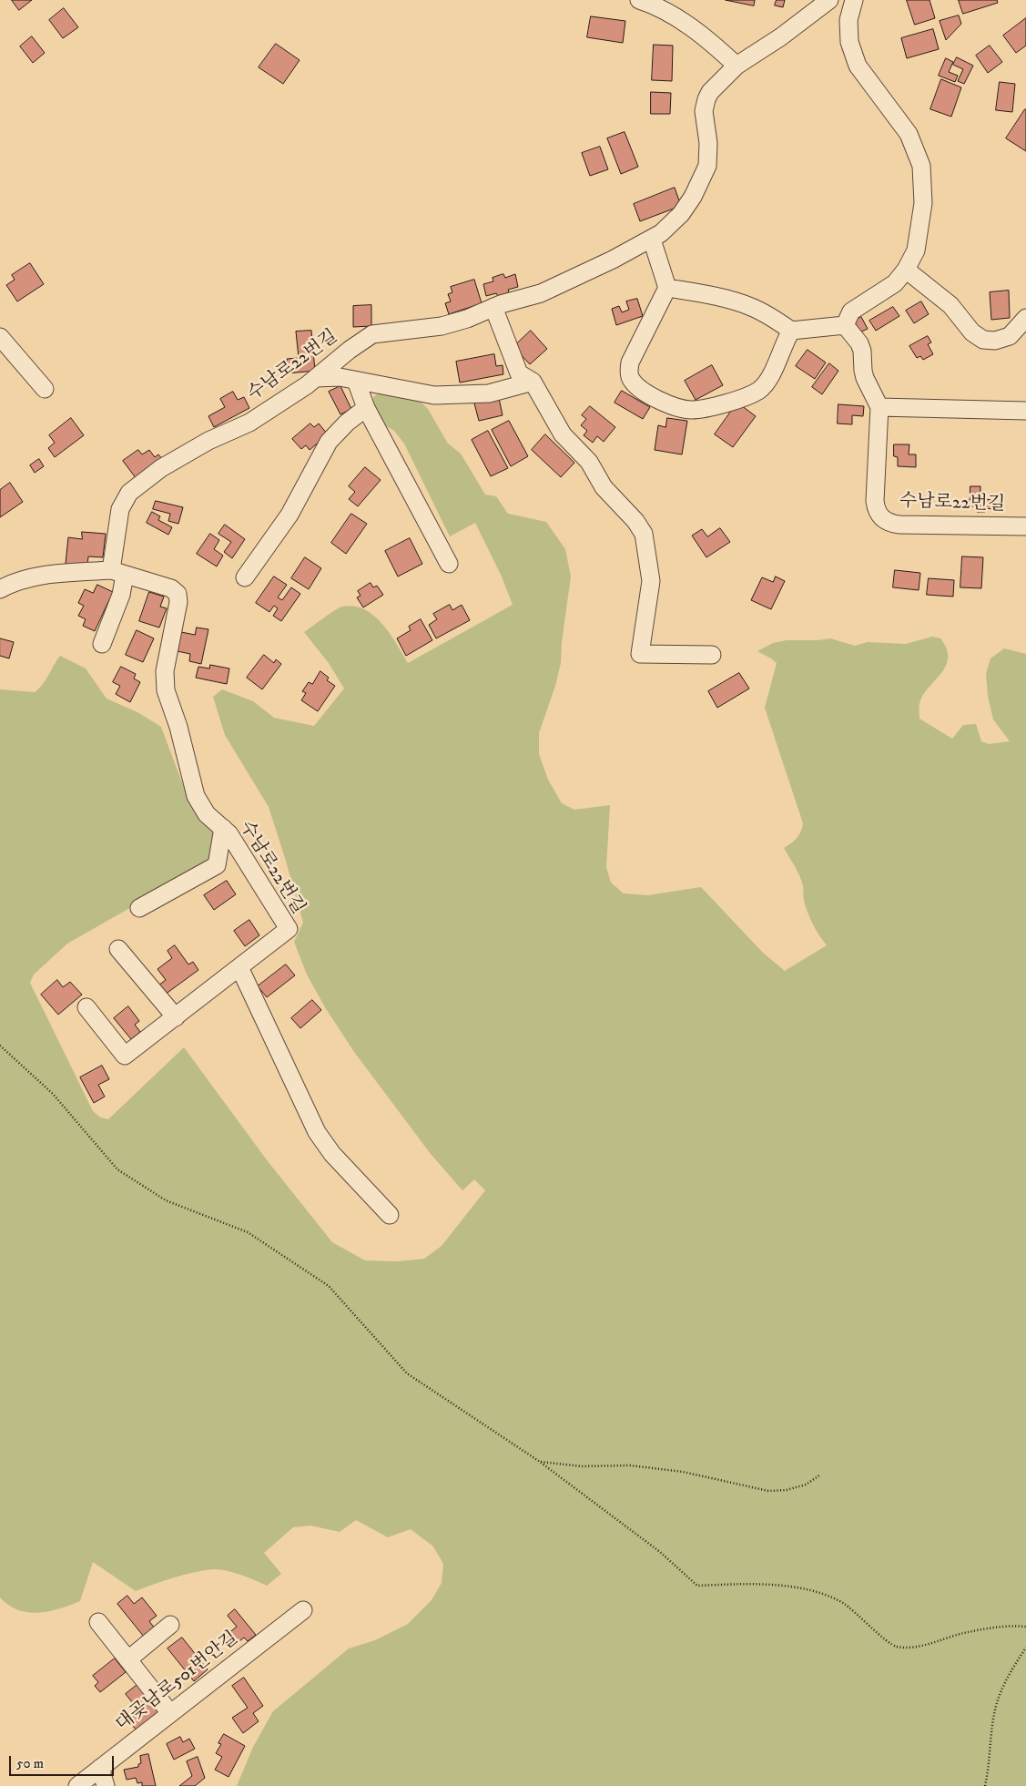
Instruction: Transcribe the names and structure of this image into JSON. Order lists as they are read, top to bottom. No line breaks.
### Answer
{"streets":{"lane":["수남로22번길","대곶남로501번안길"]},"scale_bar":"50 m"}
